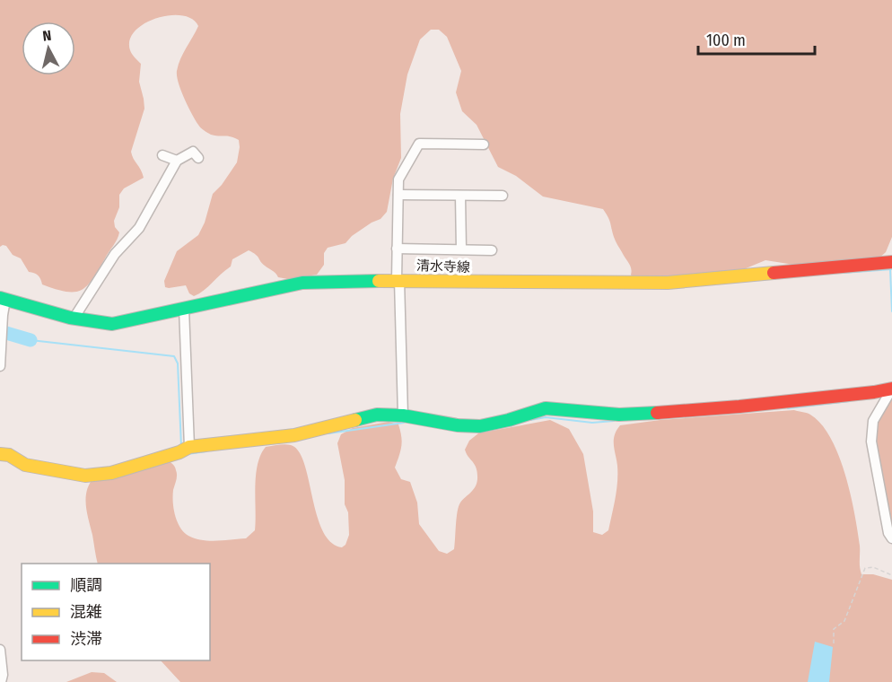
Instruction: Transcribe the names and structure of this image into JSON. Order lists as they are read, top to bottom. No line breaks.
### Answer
{"streets":{"street":["清水寺線"]},"legend":["順調","混雑","渋滞"],"scale_bar":"100 m","north":"top"}
